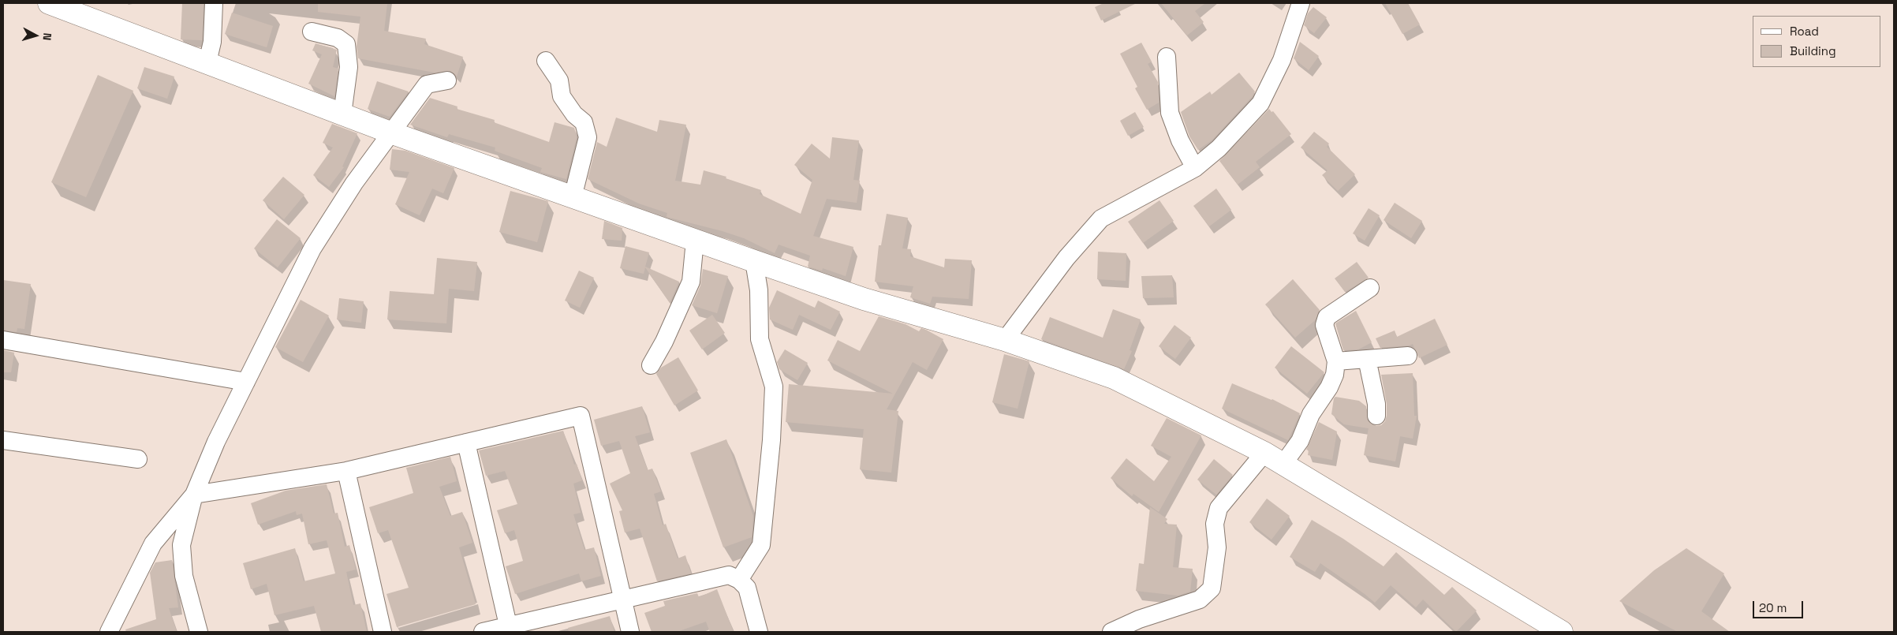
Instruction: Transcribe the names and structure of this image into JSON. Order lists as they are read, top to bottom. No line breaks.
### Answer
{"legend":["Road","Building"],"scale_bar":"20 m","north":"right"}
